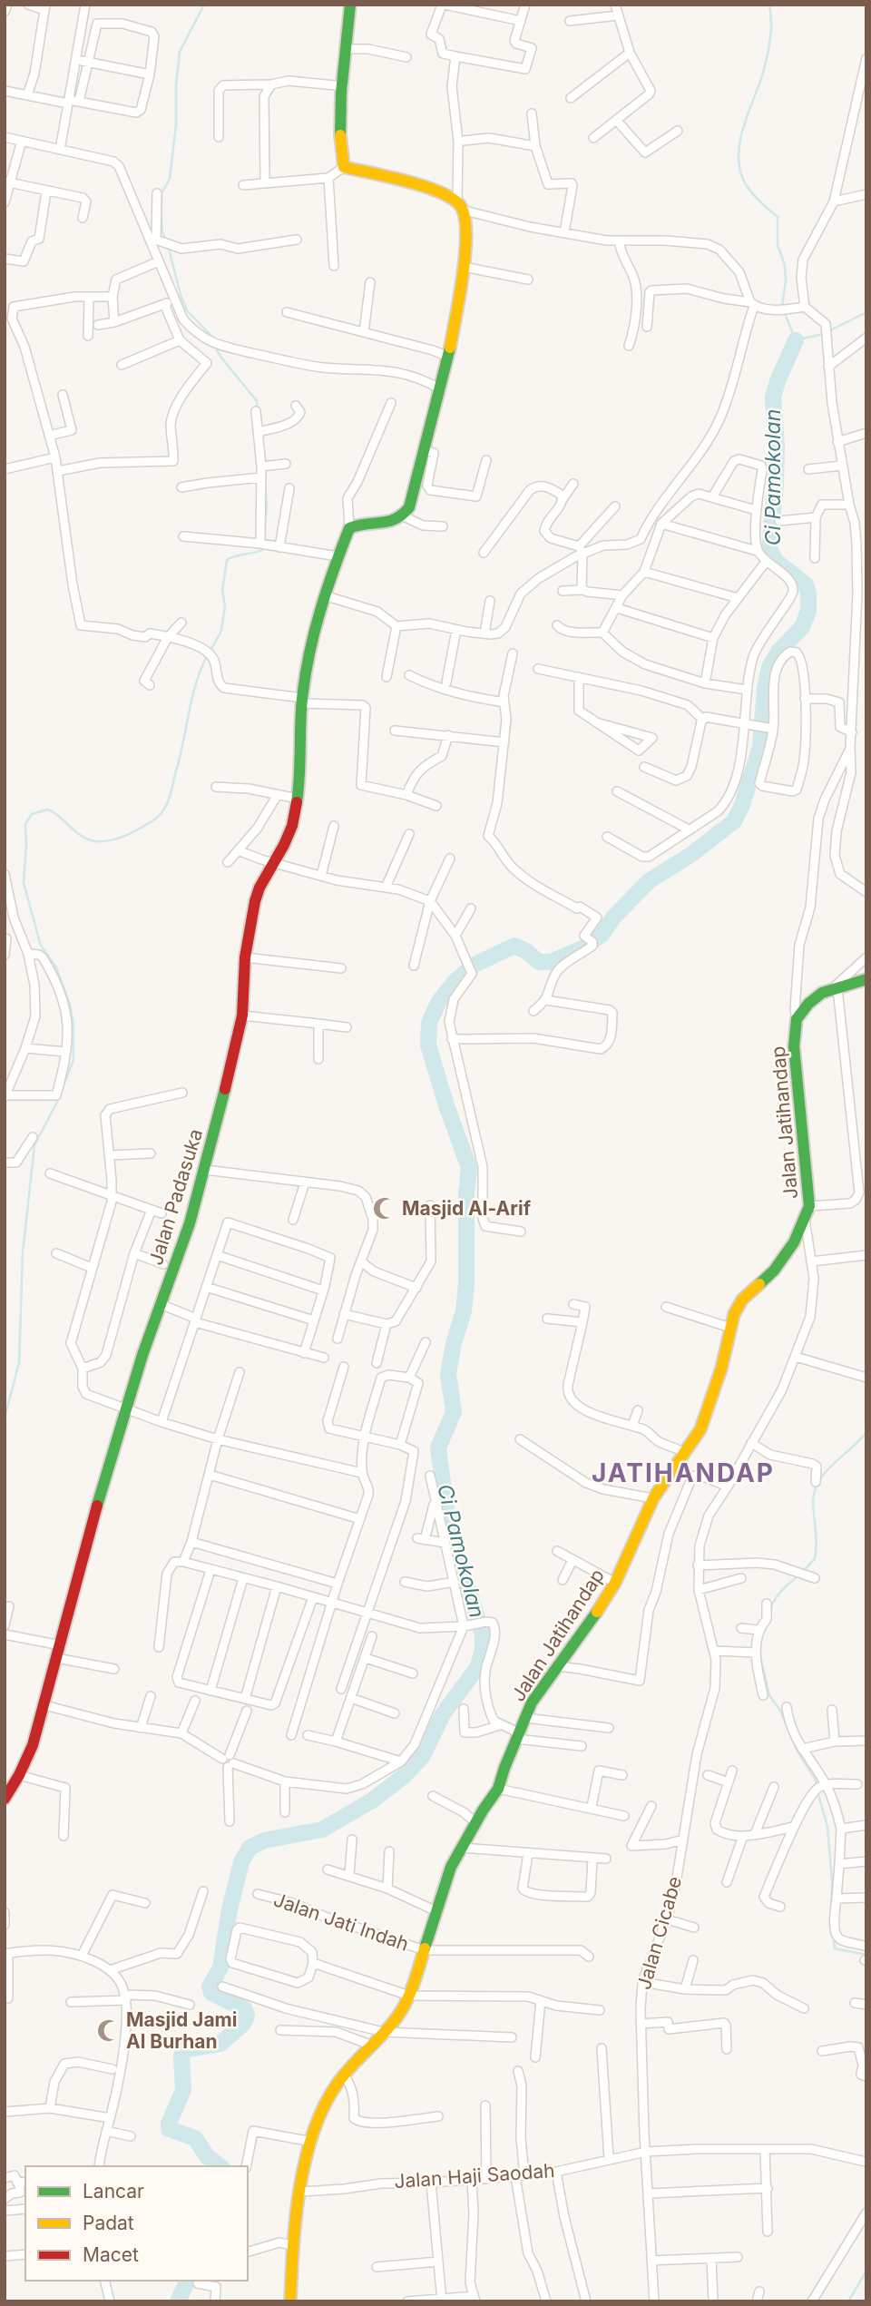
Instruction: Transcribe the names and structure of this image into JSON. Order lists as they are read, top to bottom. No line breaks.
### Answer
{"streets":{"street":["Jalan Jatihandap","Jalan Padasuka","Jalan Jati Indah","Jalan Cicabe","Jalan Haji Saodah"]},"crossings":[["Jalan Jatihandap","Jalan Jati Indah"],["Jalan Jatihandap","Jalan Cicabe"],["Jalan Jatihandap","Jalan Haji Saodah"],["Jalan Cicabe","Jalan Haji Saodah"]],"districts":["JATIHANDAP"],"water":["Ci Pamokolan"],"places":{"mosque":["Masjid Al-Arif","Masjid Jami Al Burhan"]},"legend":["Lancar","Padat","Macet"]}
